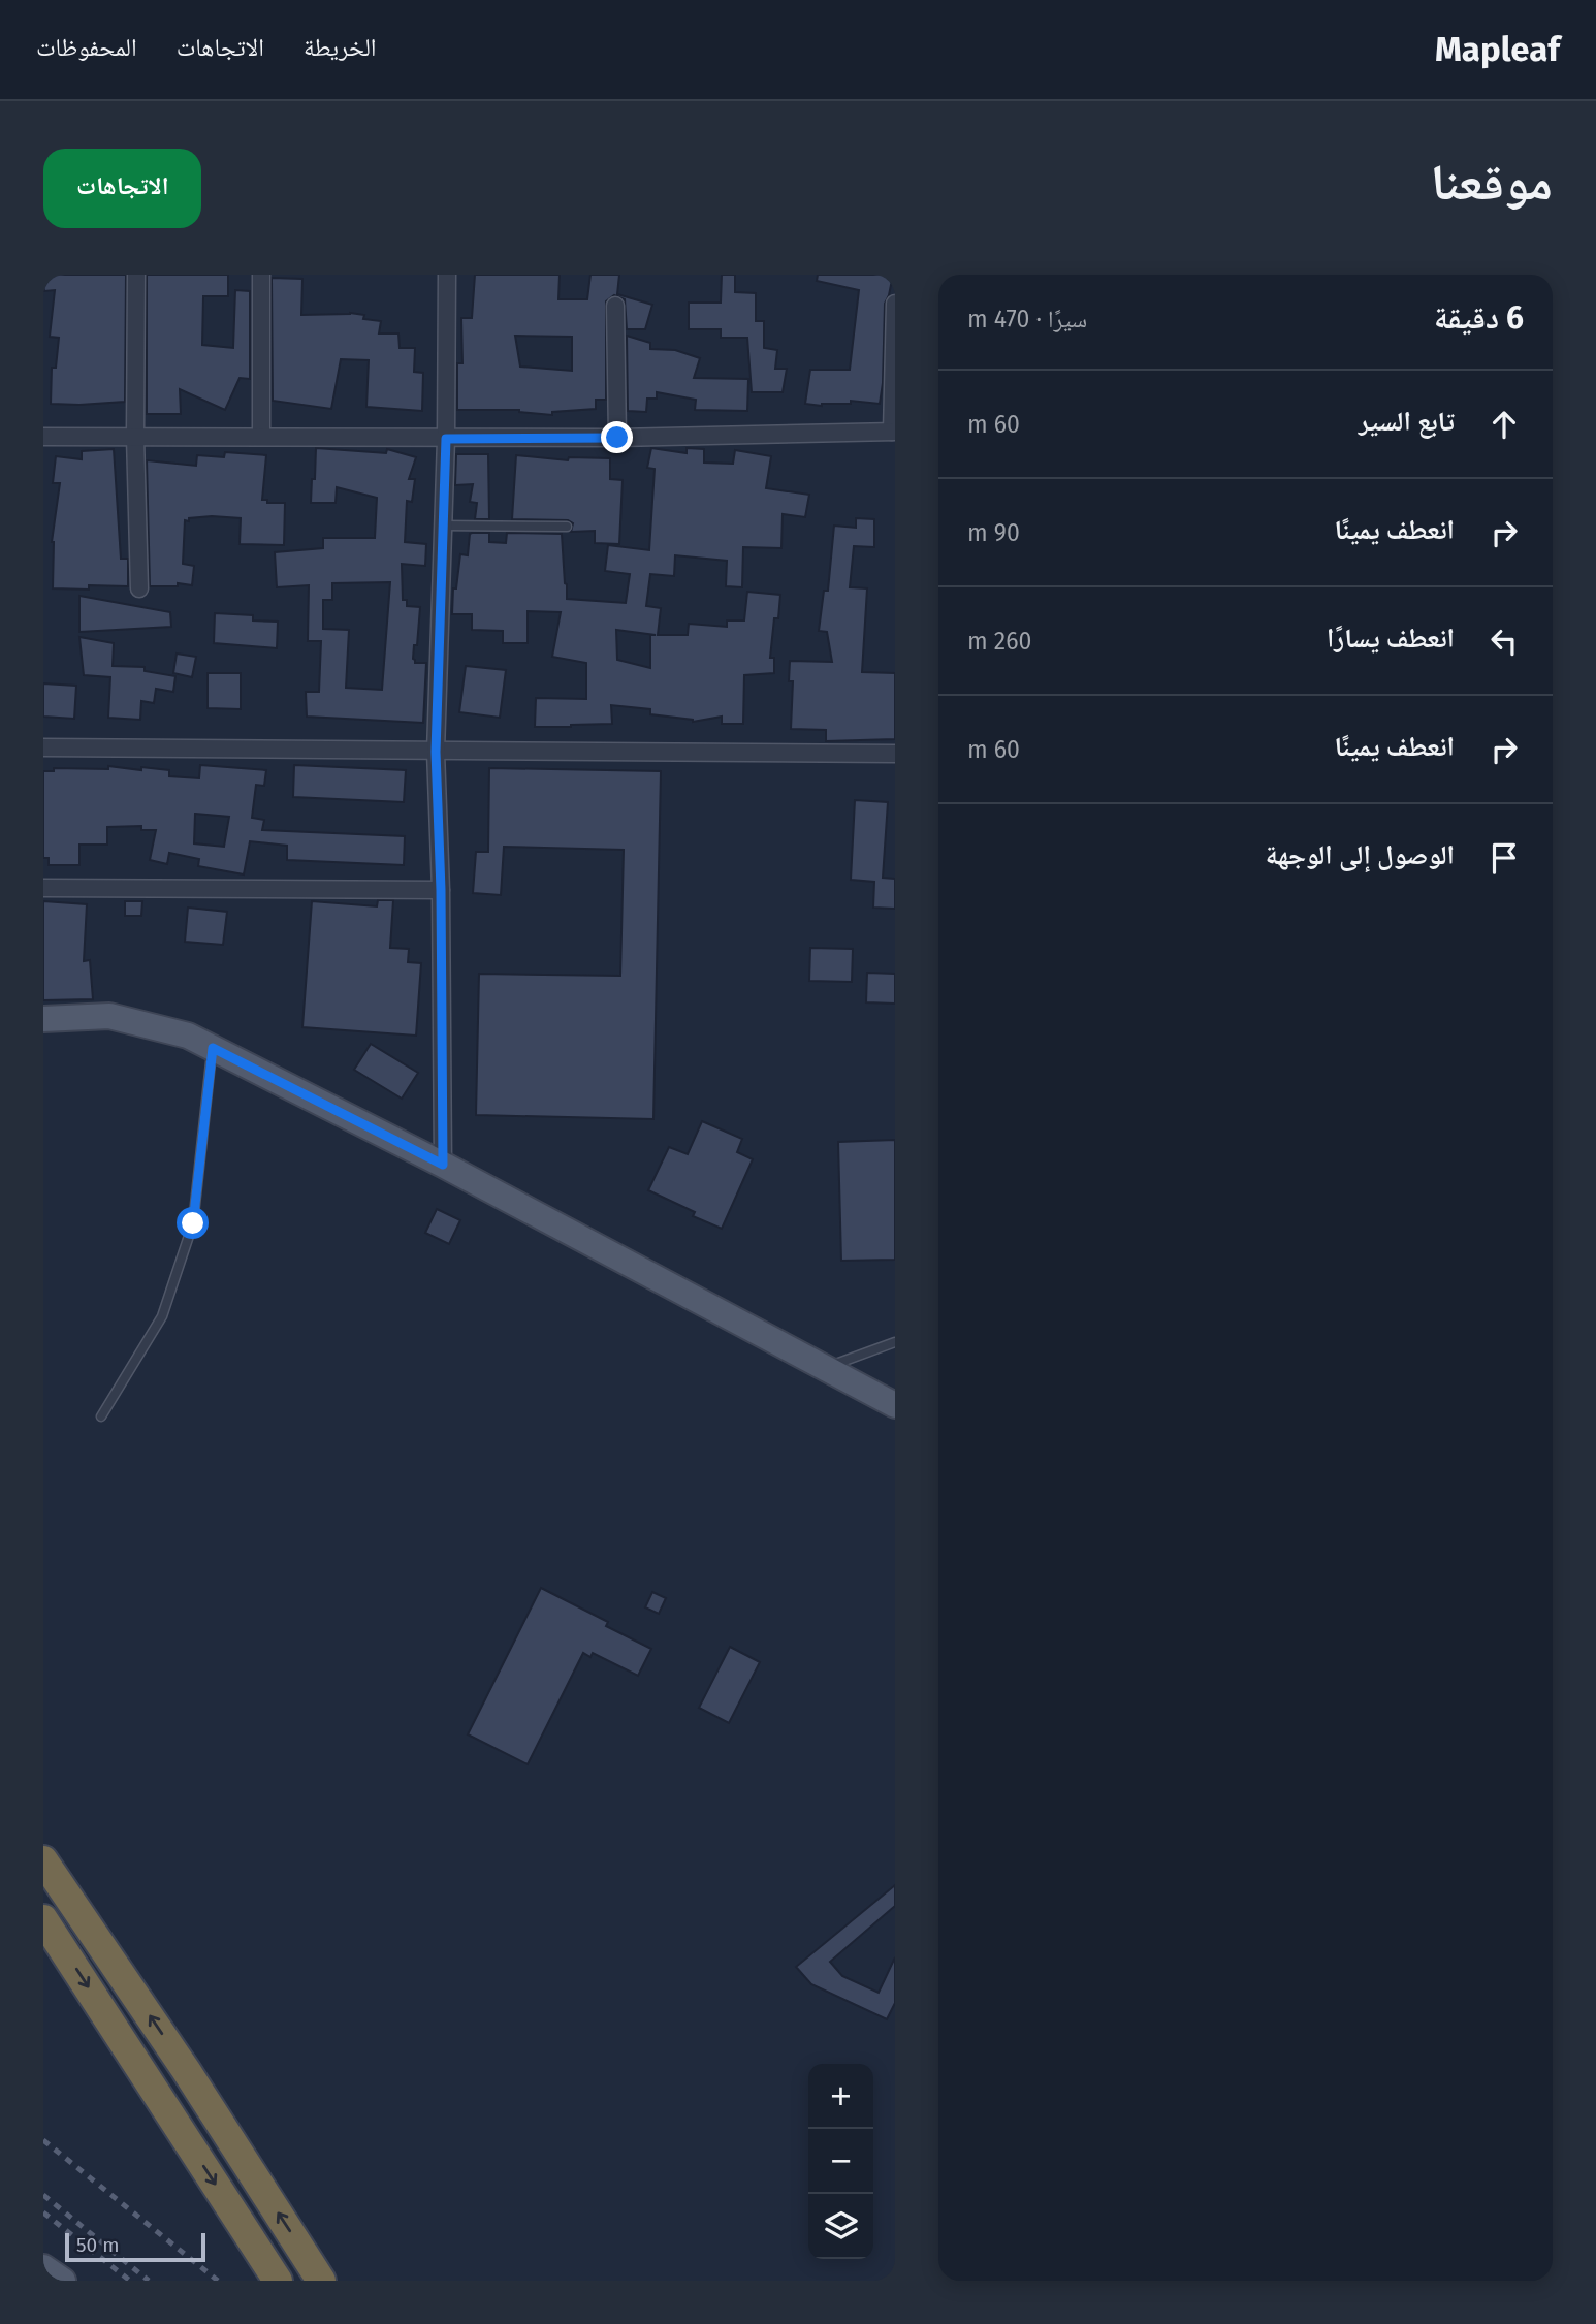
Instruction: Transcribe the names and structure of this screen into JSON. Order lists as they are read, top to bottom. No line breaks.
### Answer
{"scale_bar":"50 m","page":{"header":"Mapleaf","nav":["الخريطة","الاتجاهات","المحفوظات"],"title":"موقعنا","buttons":"الاتجاهات","heading":["6 دقيقة","سيرًا · 470 m"],"list":[["تابع السير","60 m"],["انعطف يمينًا","90 m"],["انعطف يسارًا","260 m"],["انعطف يمينًا","60 m"],"الوصول إلى الوجهة"],"map_buttons":["+","−"],"scale":"50 m"}}
